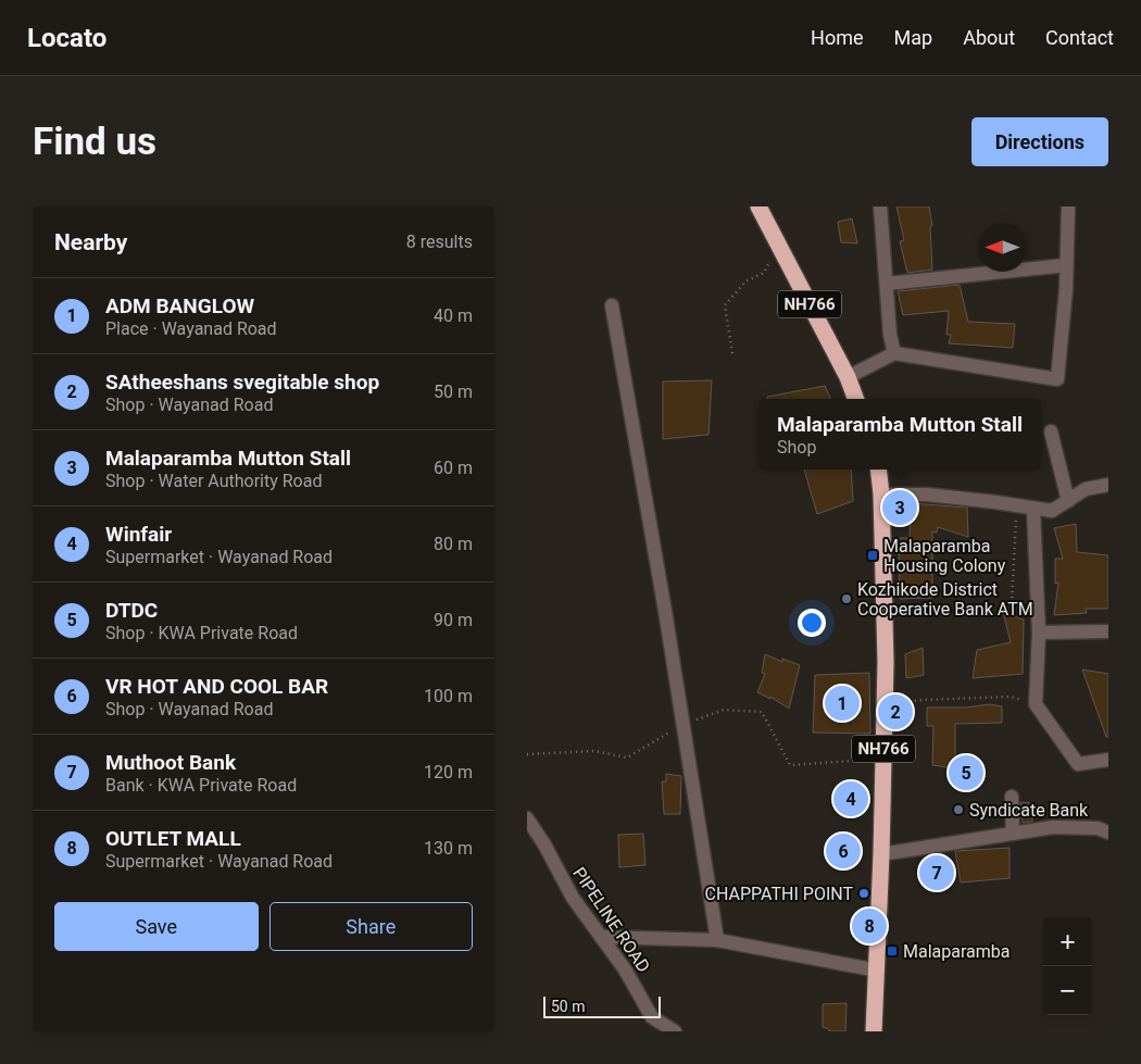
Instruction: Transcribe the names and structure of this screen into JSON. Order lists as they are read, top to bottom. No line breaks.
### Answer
{"streets":{"highway":["NH766"],"street":["PIPELINE ROAD"]},"places":{"transit":["Malaparamba Housing Colony","Malaparamba"],"other":["Kozhikode District Cooperative Bank ATM","Syndicate Bank","CHAPPATHI POINT"]},"scale_bar":"50 m","north":"left","page":{"header":"Locato","nav":["Home","Map","About","Contact"],"buttons":["Directions",["Save","Share"]],"title":"Find us","heading":["Nearby","8 results"],"list":[{"mark":"1","name":"ADM BANGLOW","note":"Place · Wayanad Road","value":"40 m"},{"mark":"2","name":"SAtheeshans svegitable shop","note":"Shop · Wayanad Road","value":"50 m"},{"mark":"3","name":"Malaparamba Mutton Stall","note":"Shop · Water Authority Road","value":"60 m"},{"mark":"4","name":"Winfair","note":"Supermarket · Wayanad Road","value":"80 m"},{"mark":"5","name":"DTDC","note":"Shop · KWA Private Road","value":"90 m"},{"mark":"6","name":"VR HOT AND COOL BAR","note":"Shop · Wayanad Road","value":"100 m"},{"mark":"7","name":"Muthoot Bank","note":"Bank · KWA Private Road","value":"120 m"},{"mark":"8","name":"OUTLET MALL","note":"Supermarket · Wayanad Road","value":"130 m"}],"popup":["Malaparamba Mutton Stall","Shop"],"pins":["3","1","2","5","4","6","7","8"],"map_buttons":["+","−"],"scale":"50 m"}}
